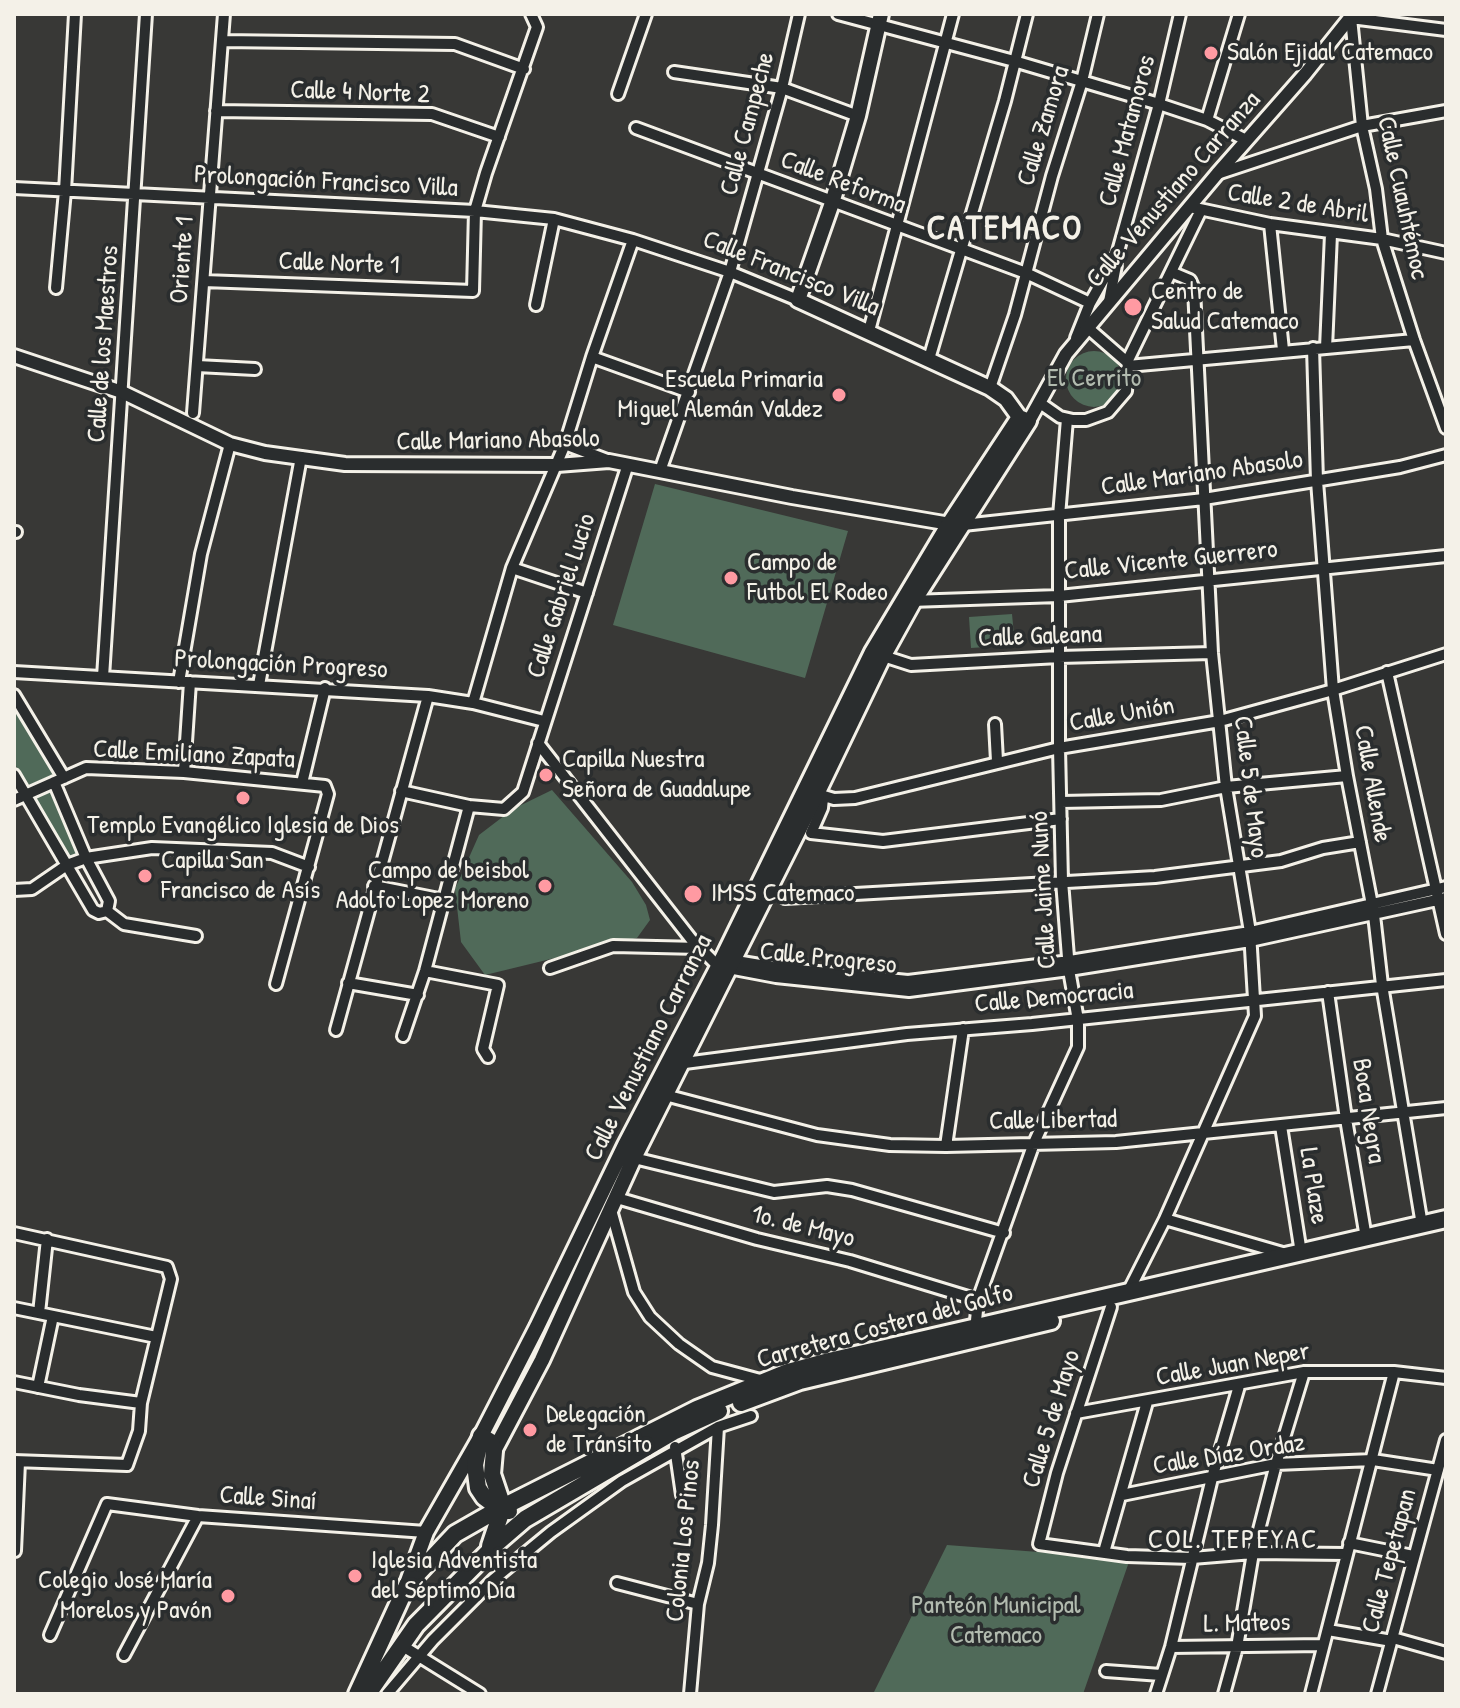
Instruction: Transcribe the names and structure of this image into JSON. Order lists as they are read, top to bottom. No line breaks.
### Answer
{"streets":{"main road":["Calle Venustiano Carranza","Calle Francisco Villa","Carretera Costera del Golfo"],"street":["Calle 4 Norte 2","Calle Campeche","Calle Zamora","Calle Matamoros","Prolongación Francisco Villa","Calle Reforma","Calle Cuauhtémoc","Calle 2 de Abril","Oriente 1","Calle Norte 1","Calle de los Maestros","Calle Mariano Abasolo","Calle Vicente Guerrero","Calle Gabriel Lucio","Calle Galeana","Prolongación Progreso","Calle Unión","Calle Emiliano Zapata","Calle Allende","Calle 5 de Mayo","Calle Jaime Nunó","Calle Progreso","Calle Democracia","Boca Negra","Calle Libertad","La Plaze","1o. de Mayo","Calle Juan Neper","Calle Díaz Ordaz","Calle Sinaí","Colonia Los Pinos","Calle Tepetapan","L. Mateos"]},"crossings":[["Calle 4 Norte 2","Oriente 1"],["Calle Campeche","Calle Reforma"],["Calle Campeche","Calle Francisco Villa"],["Calle Campeche","Calle Mariano Abasolo"],["Calle Zamora","Calle Reforma"],["Calle Zamora","Calle Francisco Villa"],["Calle Matamoros","Calle Reforma"],["Calle Matamoros","Calle Venustiano Carranza"],["Prolongación Francisco Villa","Oriente 1"],["Prolongación Francisco Villa","Calle Norte 1"],["Prolongación Francisco Villa","Calle Francisco Villa"],["Prolongación Francisco Villa","Calle de los Maestros"],["Calle Venustiano Carranza","Calle Cuauhtémoc"],["Calle Venustiano Carranza","Calle 2 de Abril"],["Calle Venustiano Carranza","Calle Francisco Villa"],["Calle Venustiano Carranza","Calle Mariano Abasolo"],["Calle Venustiano Carranza","Calle Vicente Guerrero"],["Calle Venustiano Carranza","Calle Galeana"],["Calle Venustiano Carranza","Calle Unión"],["Calle Venustiano Carranza","Calle Progreso"],["Calle Venustiano Carranza","Calle Democracia"],["Calle Venustiano Carranza","Calle Libertad"],["Calle Venustiano Carranza","1o. de Mayo"],["Calle Venustiano Carranza","Carretera Costera del Golfo"],["Calle Venustiano Carranza","Calle Sinaí"],["Calle Cuauhtémoc","Calle 2 de Abril"],["Oriente 1","Calle Norte 1"],["Calle de los Maestros","Calle Mariano Abasolo"],["Calle de los Maestros","Prolongación Progreso"],["Calle Mariano Abasolo","Calle Gabriel Lucio"],["Calle Mariano Abasolo","Calle Allende"],["Calle Mariano Abasolo","Calle 5 de Mayo"],["Calle Mariano Abasolo","Calle Jaime Nunó"],["Calle Vicente Guerrero","Calle Allende"],["Calle Vicente Guerrero","Calle 5 de Mayo"],["Calle Vicente Guerrero","Calle Jaime Nunó"],["Calle Gabriel Lucio","Prolongación Progreso"],["Calle Galeana","Calle 5 de Mayo"],["Calle Galeana","Calle Jaime Nunó"],["Calle Unión","Calle Allende"],["Calle Unión","Calle 5 de Mayo"],["Calle Unión","Calle Jaime Nunó"],["Calle Allende","Calle Progreso"],["Calle Allende","Calle Democracia"],["Calle Allende","Calle Libertad"],["Calle Allende","Carretera Costera del Golfo"],["Calle 5 de Mayo","Calle Progreso"],["Calle 5 de Mayo","Calle Democracia"],["Calle 5 de Mayo","Calle Libertad"],["Calle 5 de Mayo","Carretera Costera del Golfo"],["Calle 5 de Mayo","Calle Juan Neper"],["Calle Jaime Nunó","Calle Progreso"],["Calle Jaime Nunó","Calle Democracia"],["Calle Jaime Nunó","Calle Libertad"],["Calle Jaime Nunó","1o. de Mayo"],["Calle Jaime Nunó","Carretera Costera del Golfo"],["Calle Democracia","Boca Negra"],["Boca Negra","Calle Libertad"],["Boca Negra","Carretera Costera del Golfo"],["Calle Libertad","La Plaze"],["La Plaze","Carretera Costera del Golfo"],["Calle Díaz Ordaz","Calle Tepetapan"]],"districts":["CATEMACO","COL. TEPEYAC"],"parks":["El Cerrito","Panteón Municipal Catemaco"],"places":["Salón Ejidal Catemaco","Centro de Salud Catemaco","Escuela Primaria Miguel Alemán Valdez","Campo de Futbol El Rodeo","Capilla Nuestra Señora de Guadalupe","Templo Evangélico Iglesia de Dios","Capilla San Francisco de Asís","Campo de beisbol Adolfo Lopez Moreno","IMSS Catemaco","Delegación de Tránsito","Iglesia Adventista del Séptimo Día","Colegio José María Morelos y Pavón"]}
